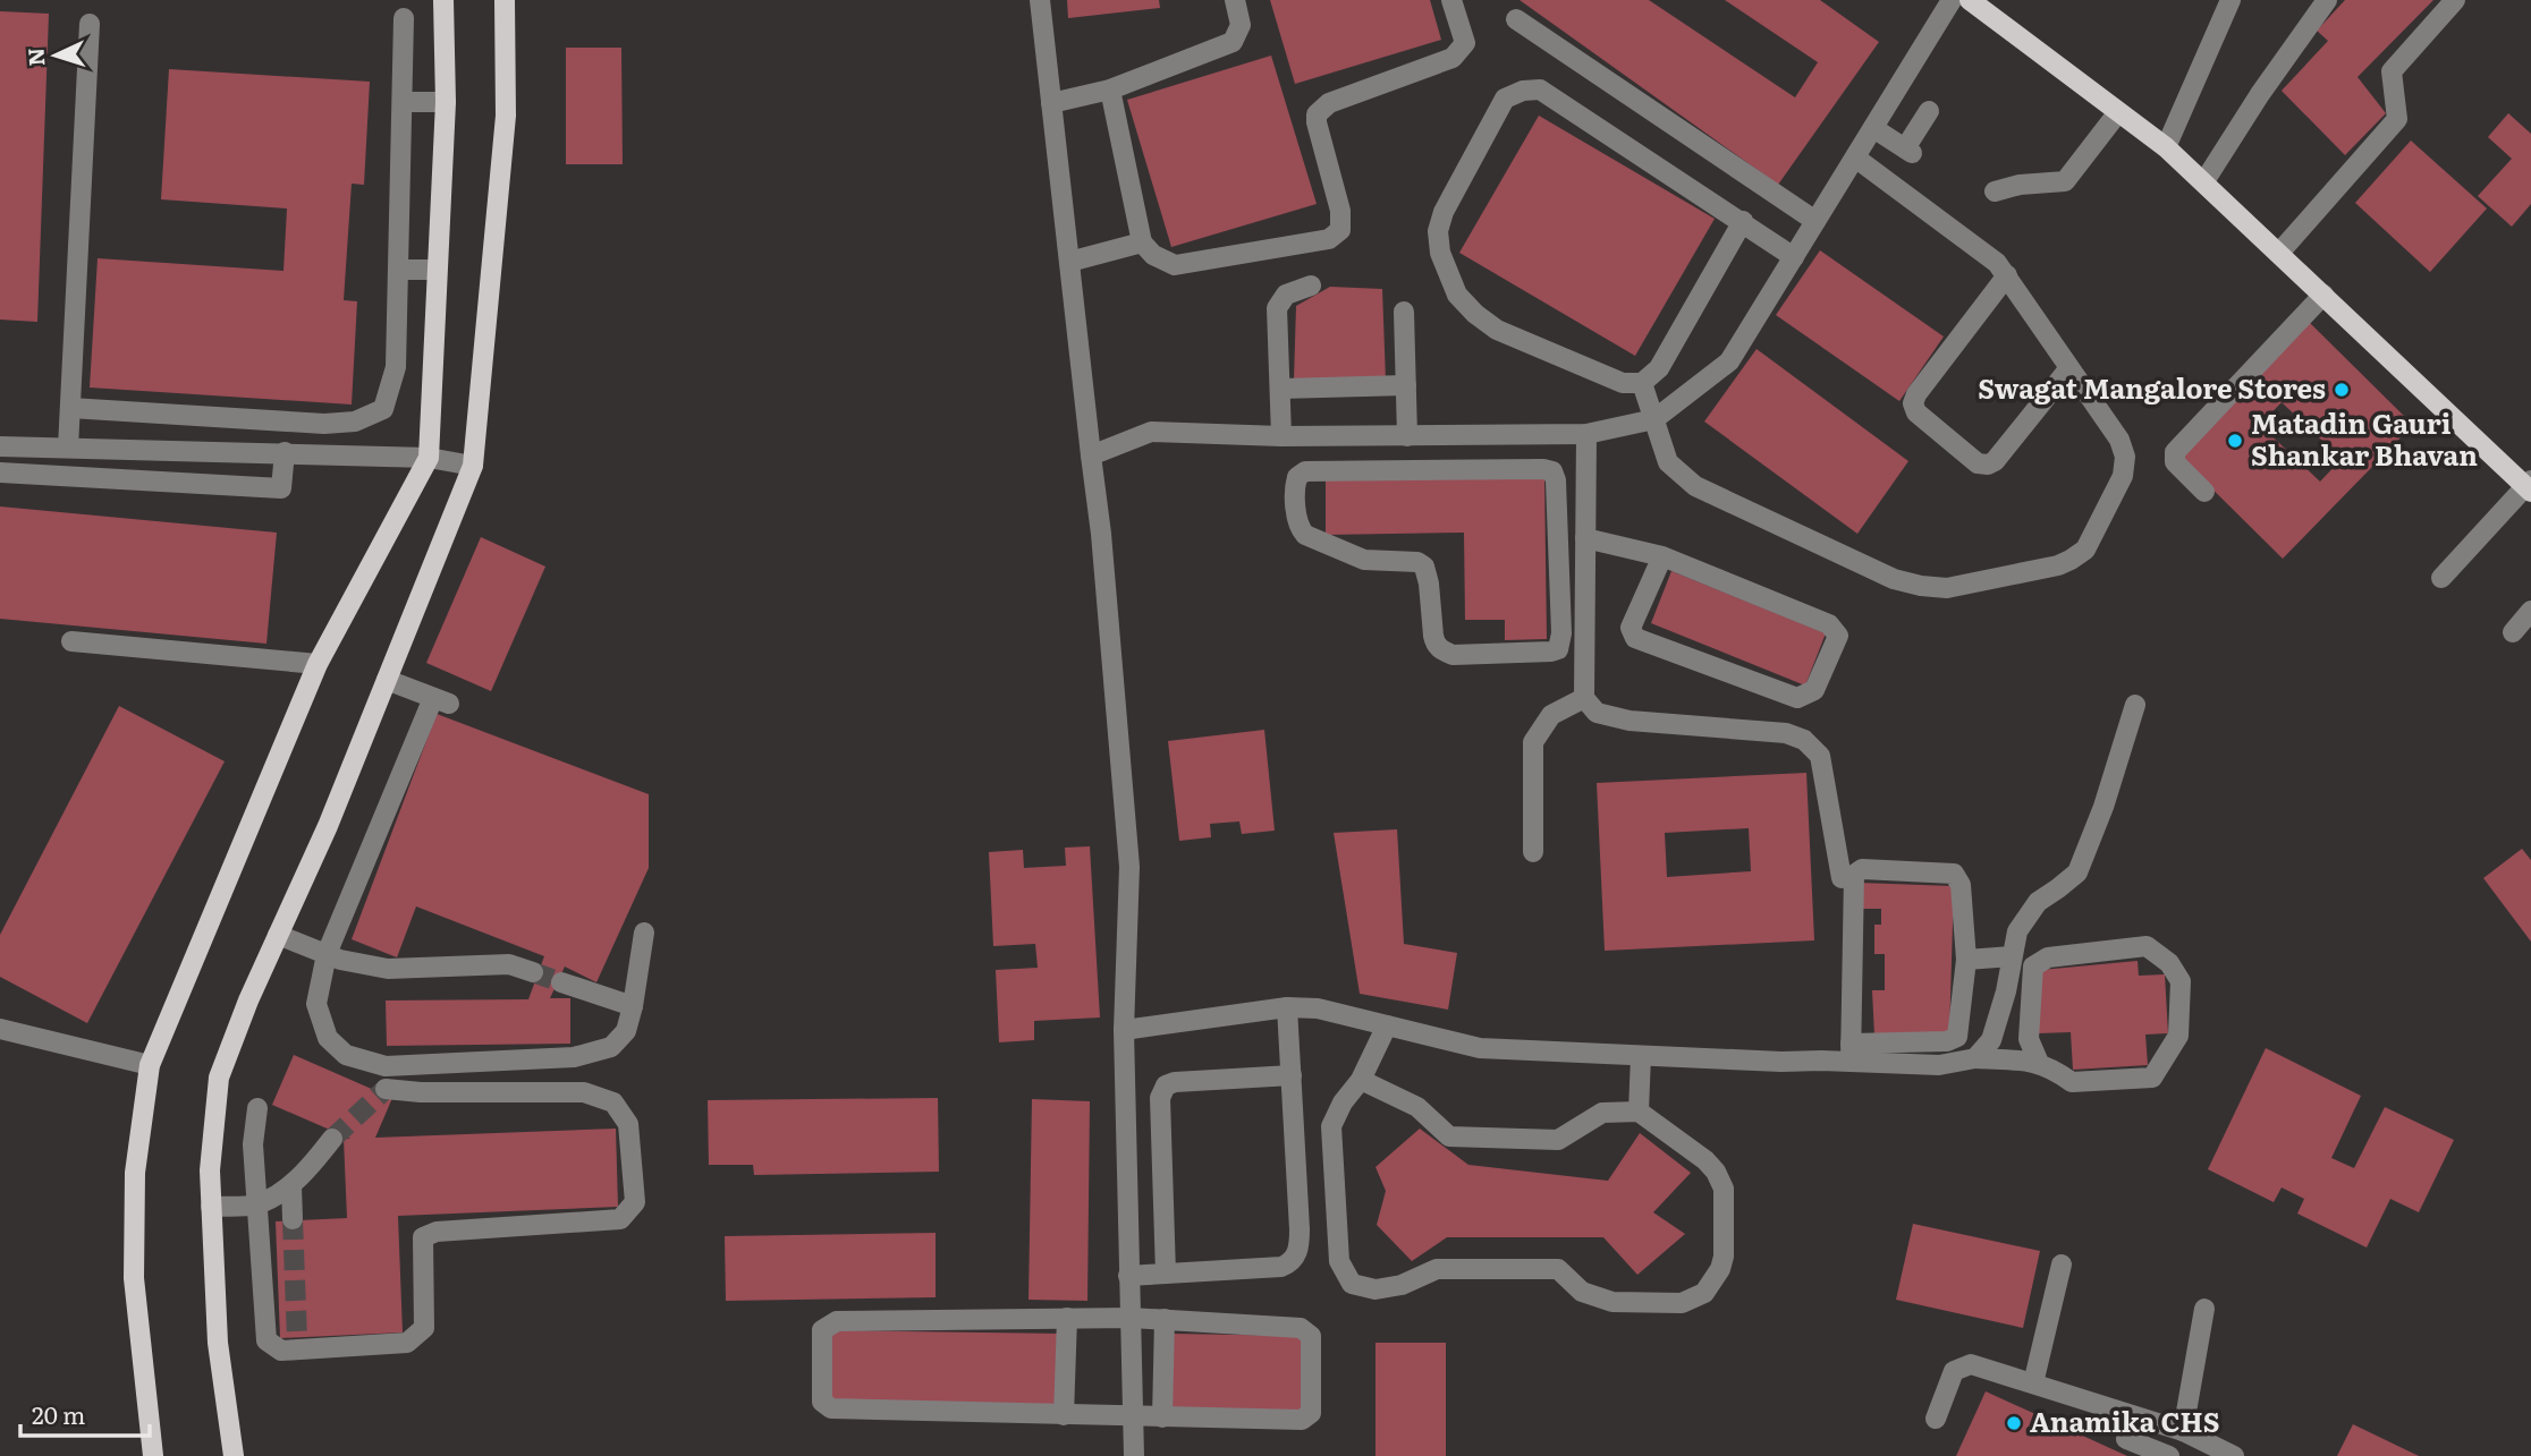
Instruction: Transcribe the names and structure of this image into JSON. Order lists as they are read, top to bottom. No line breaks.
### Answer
{"places":["Swagat Mangalore Stores","Matadin Gauri Shankar Bhavan","Anamika CHS"],"scale_bar":"20 m","north":"left"}
